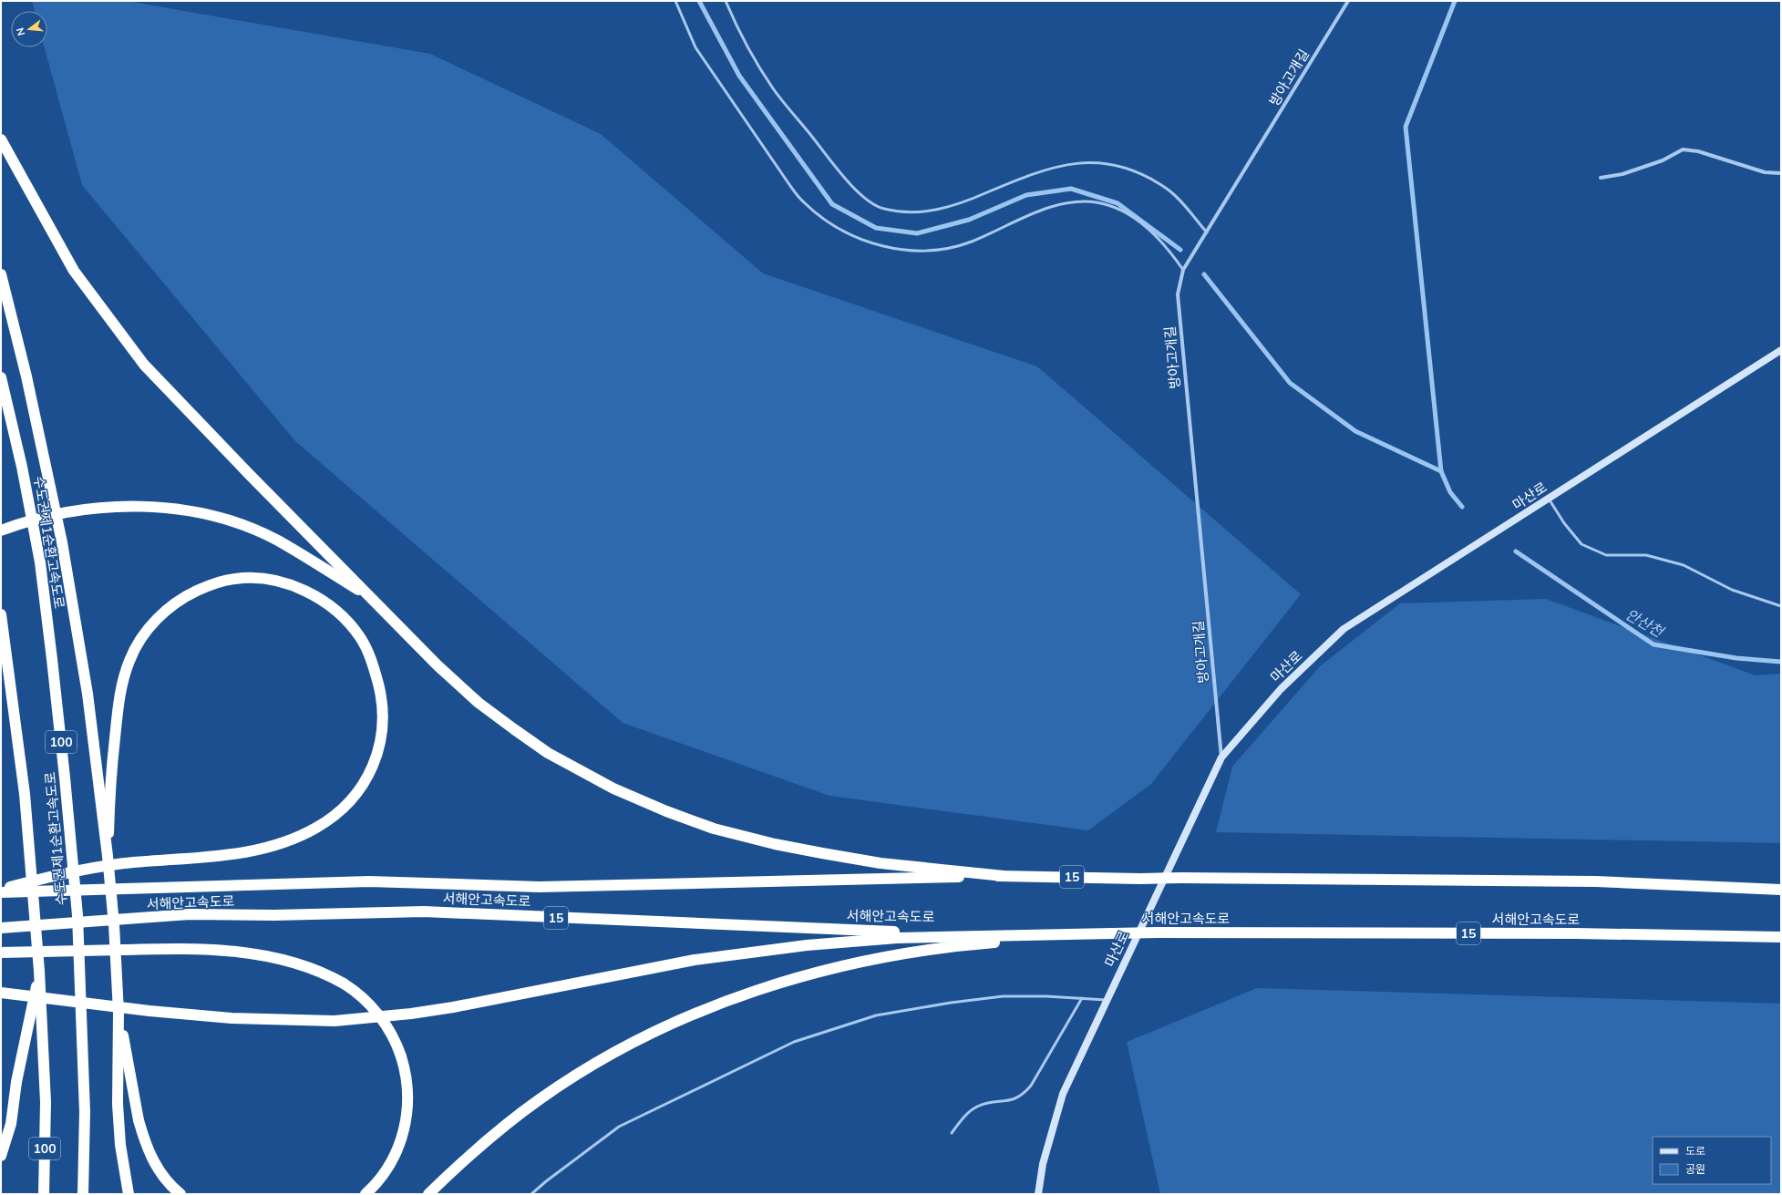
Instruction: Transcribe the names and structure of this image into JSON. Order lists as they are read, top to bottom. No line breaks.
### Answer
{"streets":{"highway":["수도권제1순환고속도로","100","15","서해안고속도로"],"street":["방아고개길","마산로"]},"crossings":[["방아고개길","마산로"]],"water":["안산천"],"legend":["도로","공원"],"north":"left"}
